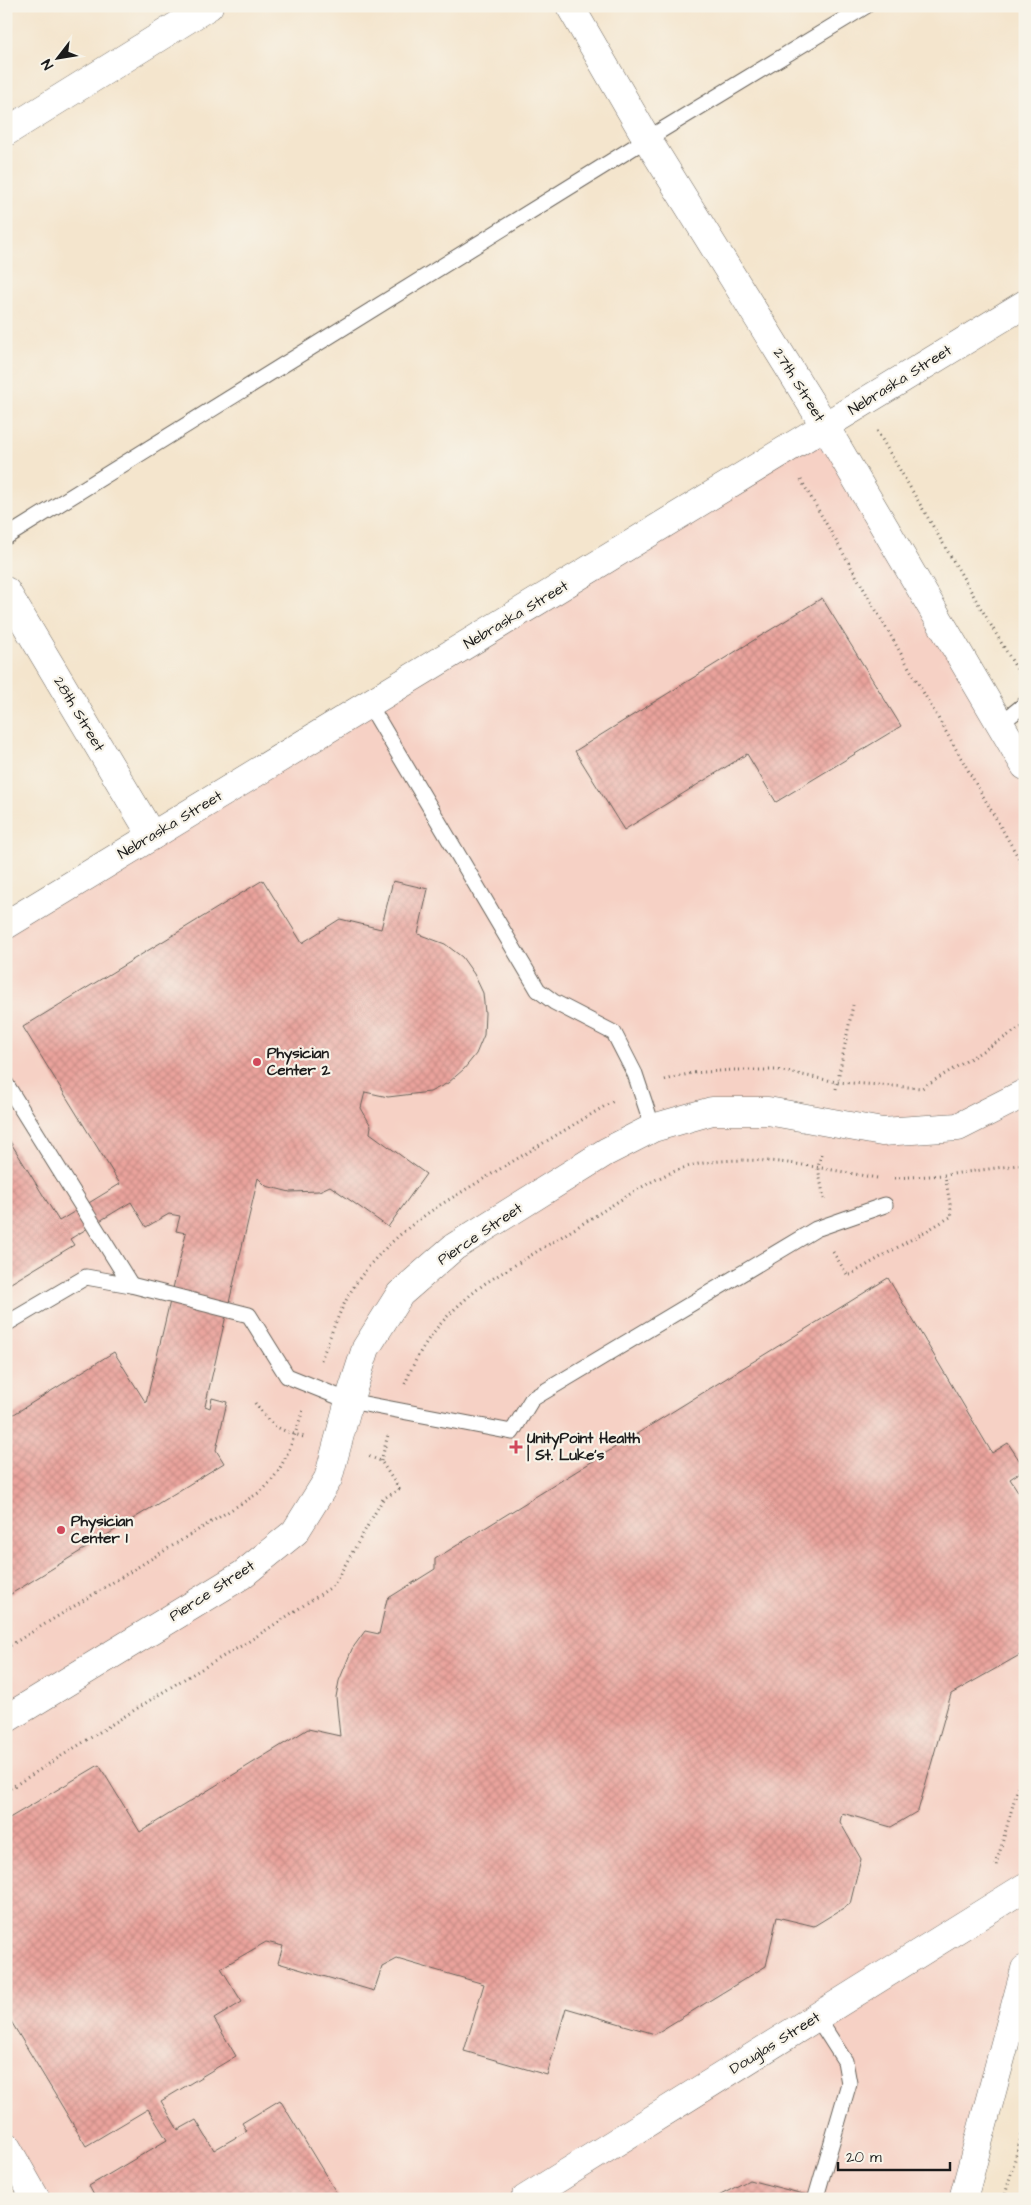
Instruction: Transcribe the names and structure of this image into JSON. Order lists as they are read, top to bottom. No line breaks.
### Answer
{"streets":{"street":["Nebraska Street","27th Street","28th Street","Pierce Street","Douglas Street"]},"crossings":[["Nebraska Street","27th Street"],["Nebraska Street","28th Street"]],"places":{"other":["Physician Center 2","Physician Center 1"],"health":["UnityPoint Health | St. Luke's"]},"scale_bar":"20 m","north":"bottom left"}
